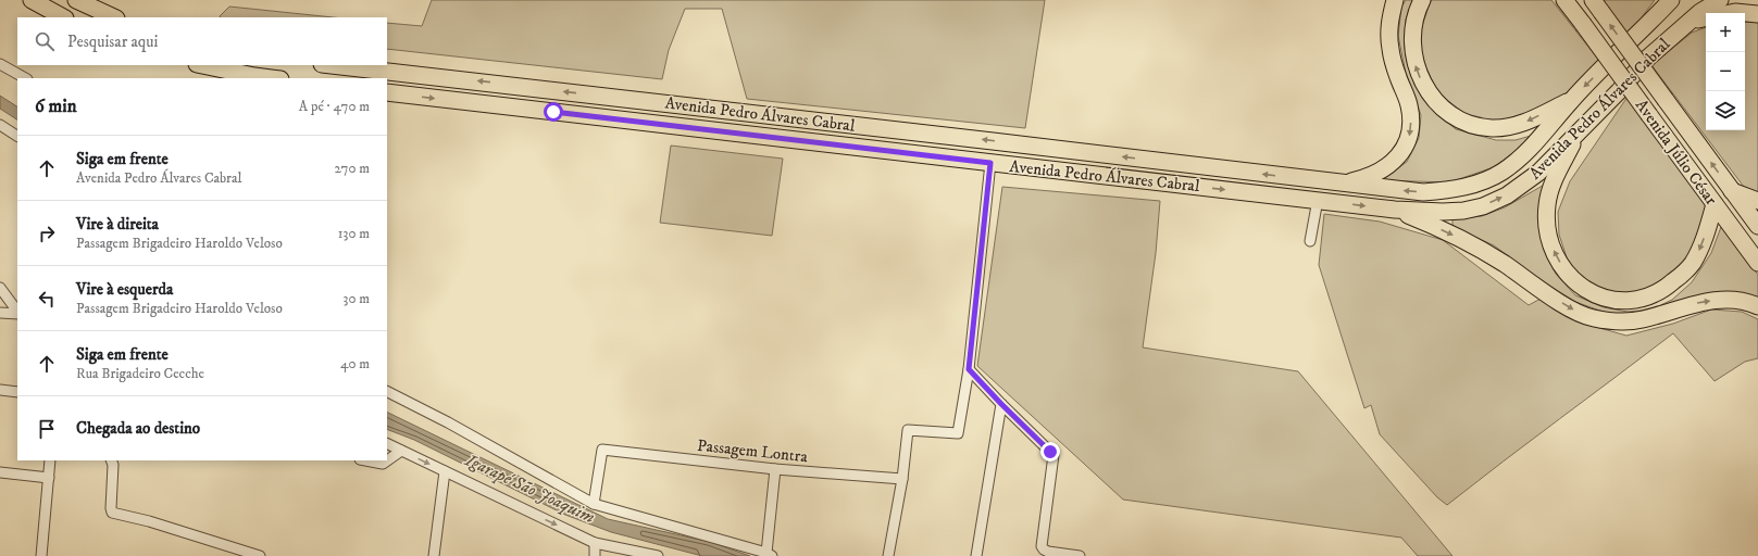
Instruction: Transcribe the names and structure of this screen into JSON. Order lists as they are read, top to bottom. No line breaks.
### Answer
{"streets":{"main road":["Avenida Pedro Álvares Cabral","Avenida Júlio César"],"street":["Passagem Lontra"]},"water":["Igarapé São Joaquim"],"page":{"map_buttons":["+","−"],"search":"Pesquisar aqui","heading":["6 min","A pé · 470 m"],"list":[["Siga em frente","Avenida Pedro Álvares Cabral","270 m"],["Vire à direita","Passagem Brigadeiro Haroldo Veloso","130 m"],["Vire à esquerda","Passagem Brigadeiro Haroldo Veloso","30 m"],["Siga em frente","Rua Brigadeiro Cecche","40 m"],"Chegada ao destino"]}}
